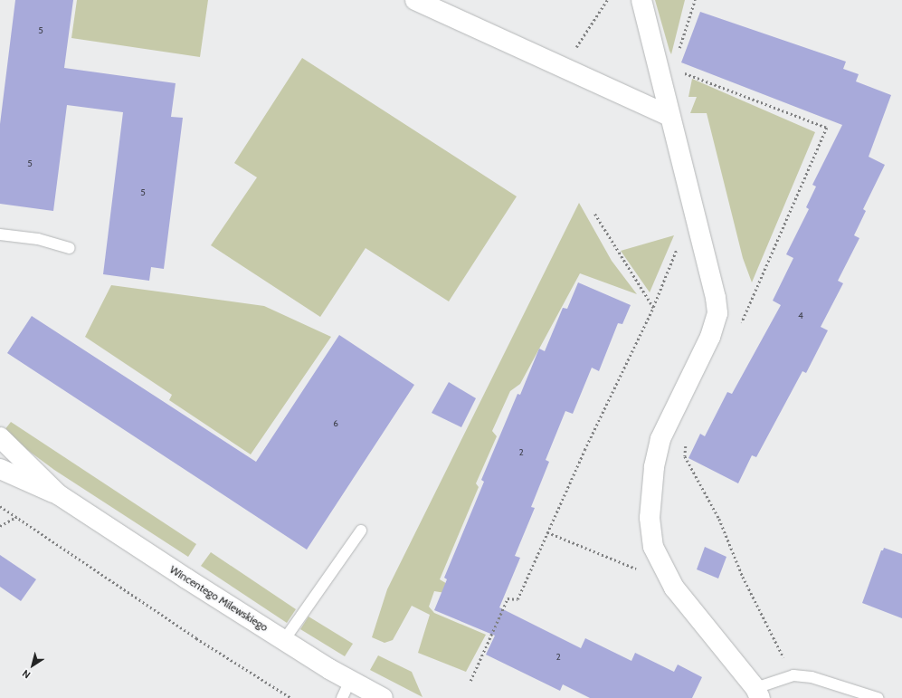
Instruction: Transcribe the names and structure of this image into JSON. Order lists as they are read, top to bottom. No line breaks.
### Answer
{"streets":{"street":["Wincentego Milewskiego"]},"house_numbers":["5","5","5","4","6","2","2"],"north":"bottom left"}
